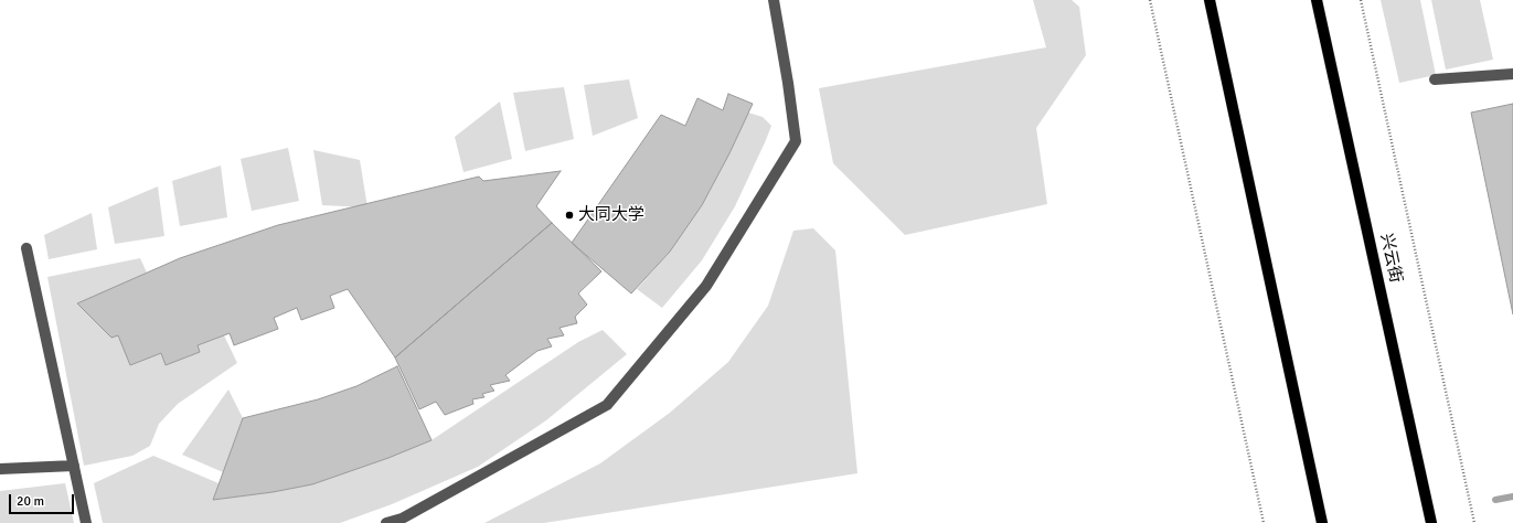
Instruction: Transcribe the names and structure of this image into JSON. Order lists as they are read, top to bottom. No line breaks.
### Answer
{"streets":{"main road":["兴云街"]},"places":["大同大学"],"scale_bar":"20 m"}
